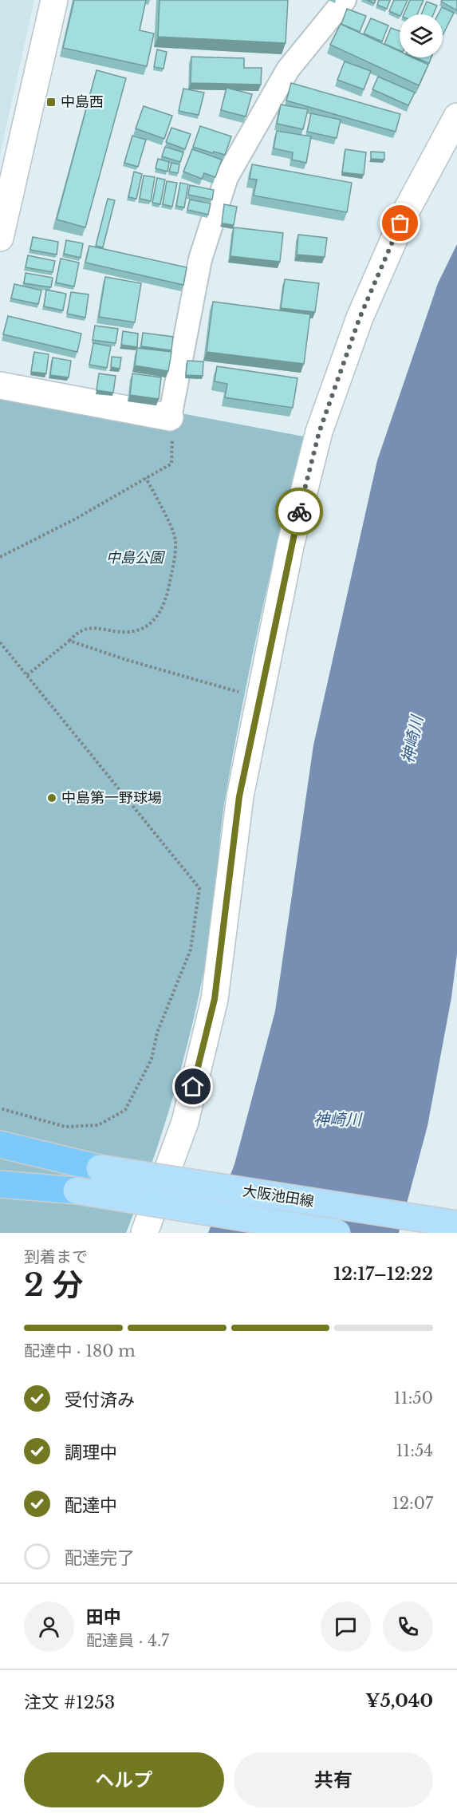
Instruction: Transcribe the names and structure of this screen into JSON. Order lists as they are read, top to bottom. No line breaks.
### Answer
{"streets":{"main road":["大阪池田線"]},"water":["神崎川"],"parks":["中島公園"],"places":{"transit":["中島西"],"other":["中島第一野球場"]},"page":{"heading":["2 分","到着まで","12:17–12:22"],"panel":["田中","配達員 · 4.7","注文 #1253","¥5,040"],"bar":"配達中 · 180 m","list":[["受付済み","11:50"],["調理中","11:54"],["配達中","12:07"],"配達完了"],"buttons":["ヘルプ","共有"]}}
